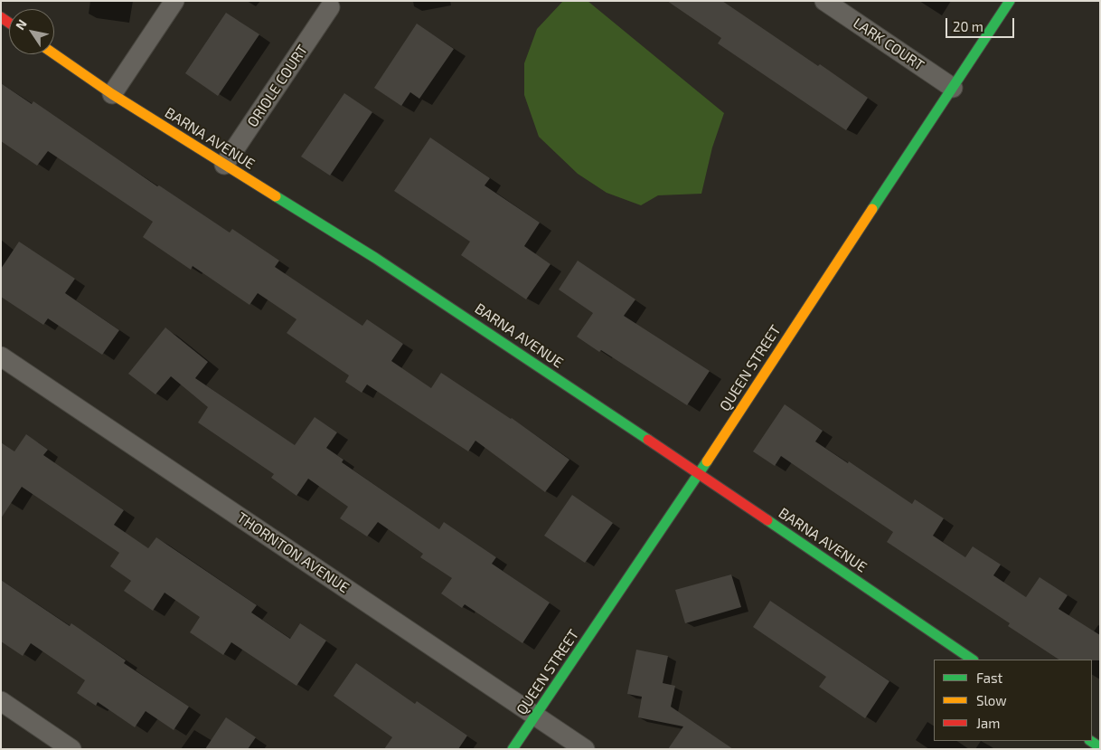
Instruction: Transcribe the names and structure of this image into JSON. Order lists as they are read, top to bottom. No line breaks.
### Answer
{"streets":{"street":["LARK COURT","ORIOLE COURT","BARNA AVENUE","QUEEN STREET","THORNTON AVENUE"]},"crossings":[["LARK COURT","QUEEN STREET"],["ORIOLE COURT","BARNA AVENUE"],["BARNA AVENUE","QUEEN STREET"],["QUEEN STREET","THORNTON AVENUE"]],"legend":["Fast","Slow","Jam"],"scale_bar":"20 m","north":"top left"}
